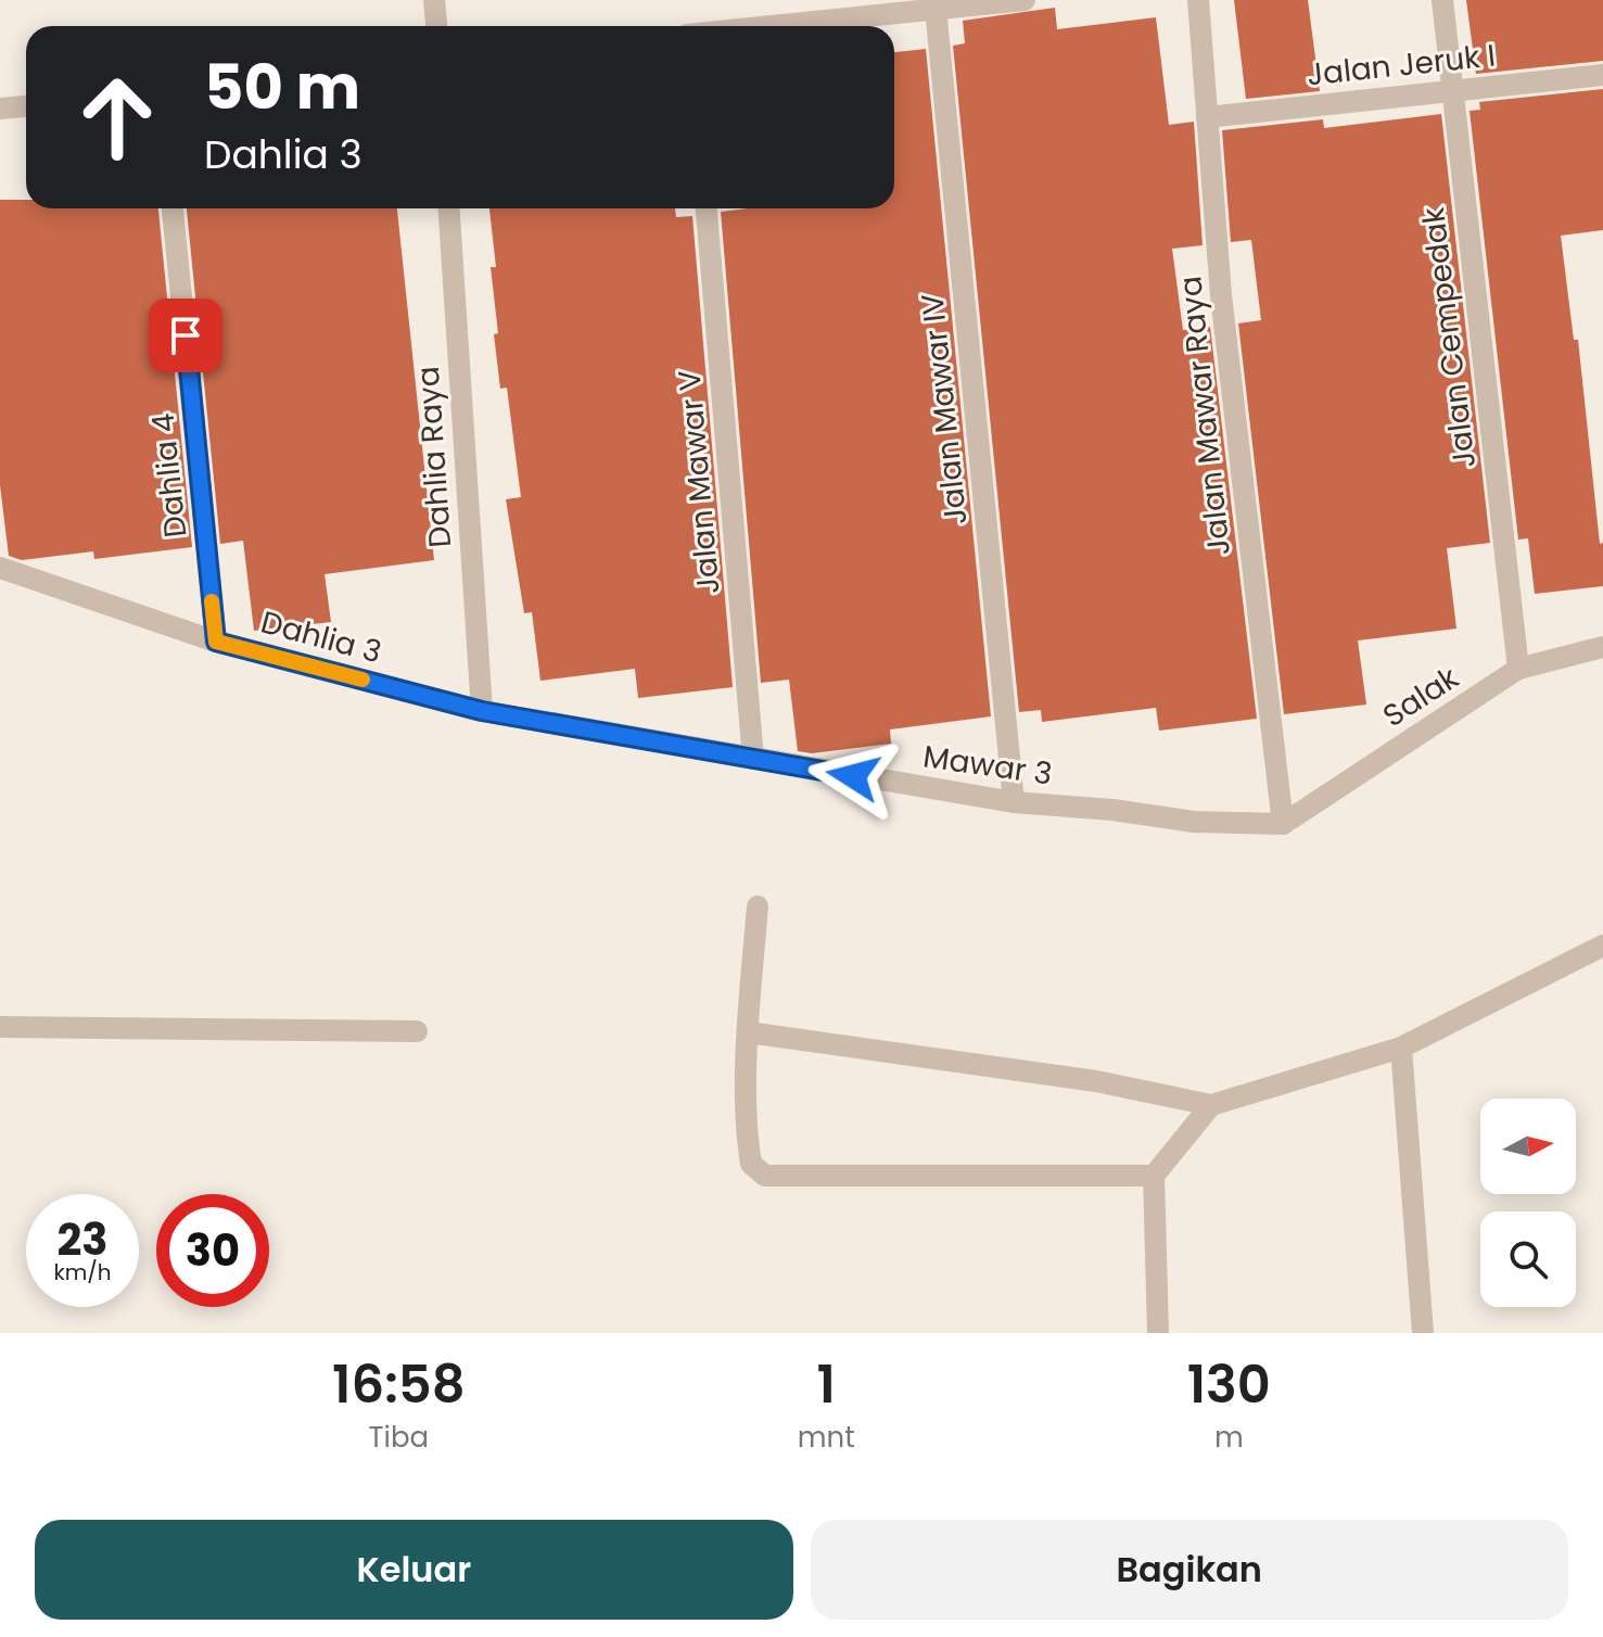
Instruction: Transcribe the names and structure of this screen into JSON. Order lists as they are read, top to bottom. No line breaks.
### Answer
{"streets":{"street":["Jalan Jeruk I","Jalan Cempedak","Jalan Mawar IV","Jalan Mawar Raya","Dahlia Raya","Dahlia 4","Jalan Mawar V","Dahlia 3","Salak","Mawar 3"]},"crossings":[["Jalan Jeruk I","Jalan Cempedak"],["Jalan Jeruk I","Jalan Mawar Raya"],["Jalan Cempedak","Salak"],["Jalan Mawar IV","Mawar 3"],["Jalan Mawar Raya","Salak"],["Jalan Mawar Raya","Mawar 3"],["Dahlia Raya","Dahlia 3"],["Dahlia Raya","Mawar 3"],["Dahlia 4","Dahlia 3"],["Jalan Mawar V","Mawar 3"],["Dahlia 3","Mawar 3"],["Salak","Mawar 3"]],"north":"right","page":{"turn":["50 m","Dahlia 3"],"speed":"23 km/h","limit":"30","eta":["16:58","Tiba","1","mnt","130","m"],"buttons":["Keluar","Bagikan"]}}
